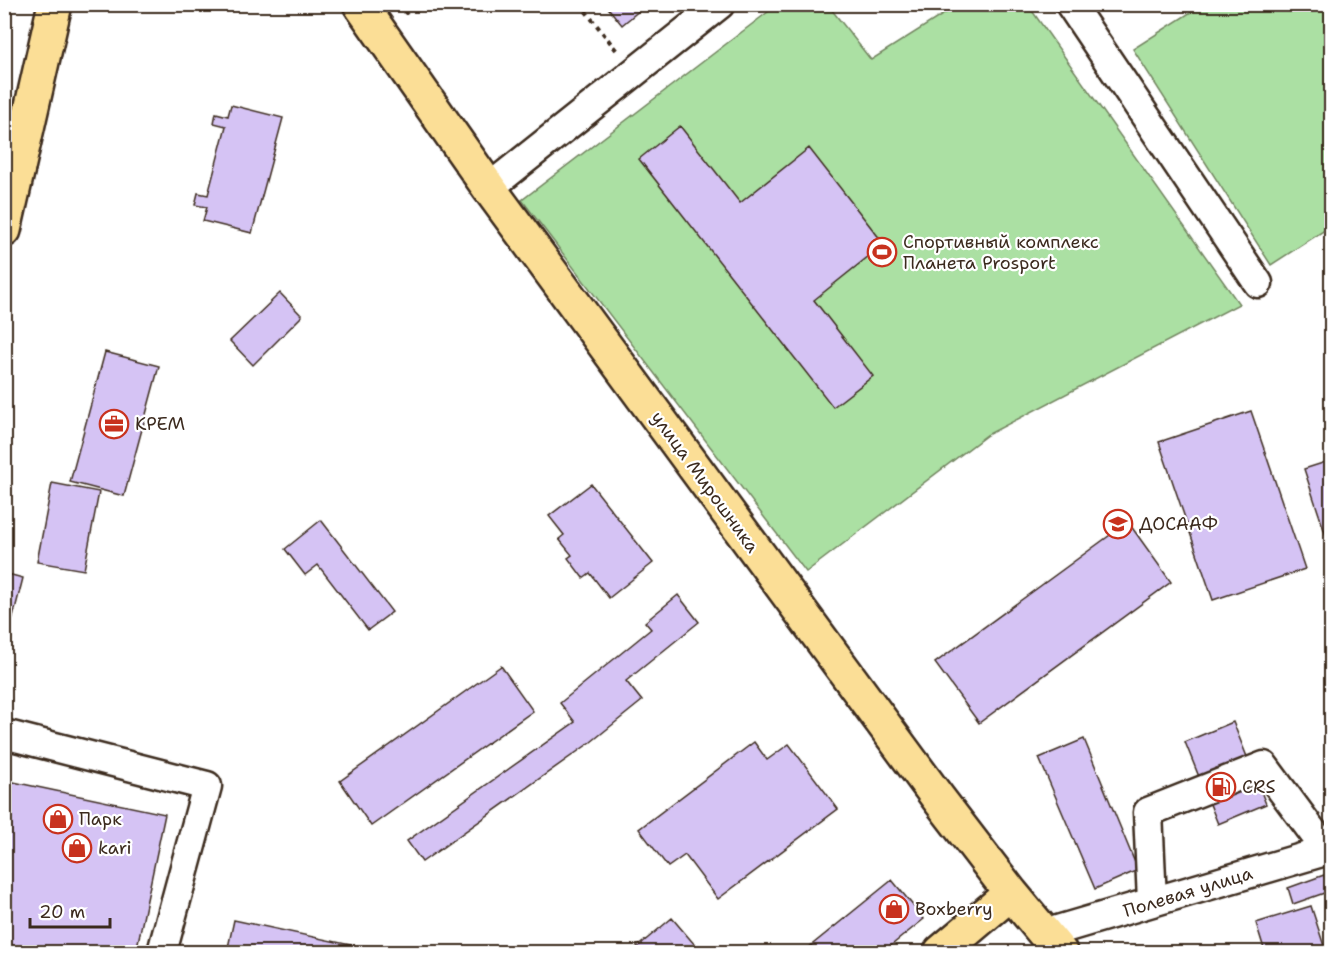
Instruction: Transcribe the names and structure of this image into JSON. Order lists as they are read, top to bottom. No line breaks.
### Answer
{"streets":{"main road":["улица Мирошника"],"street":["Полевая улица"]},"crossings":[["улица Мирошника","Полевая улица"]],"places":{"sports":["Спортивный комплекс Планета Prosport"],"office":["КРЕМ"],"school or university":["ДОСААФ"],"fuel station":["CRS"],"shop":["Парк","kari","Boxberry"]},"scale_bar":"20 m"}
